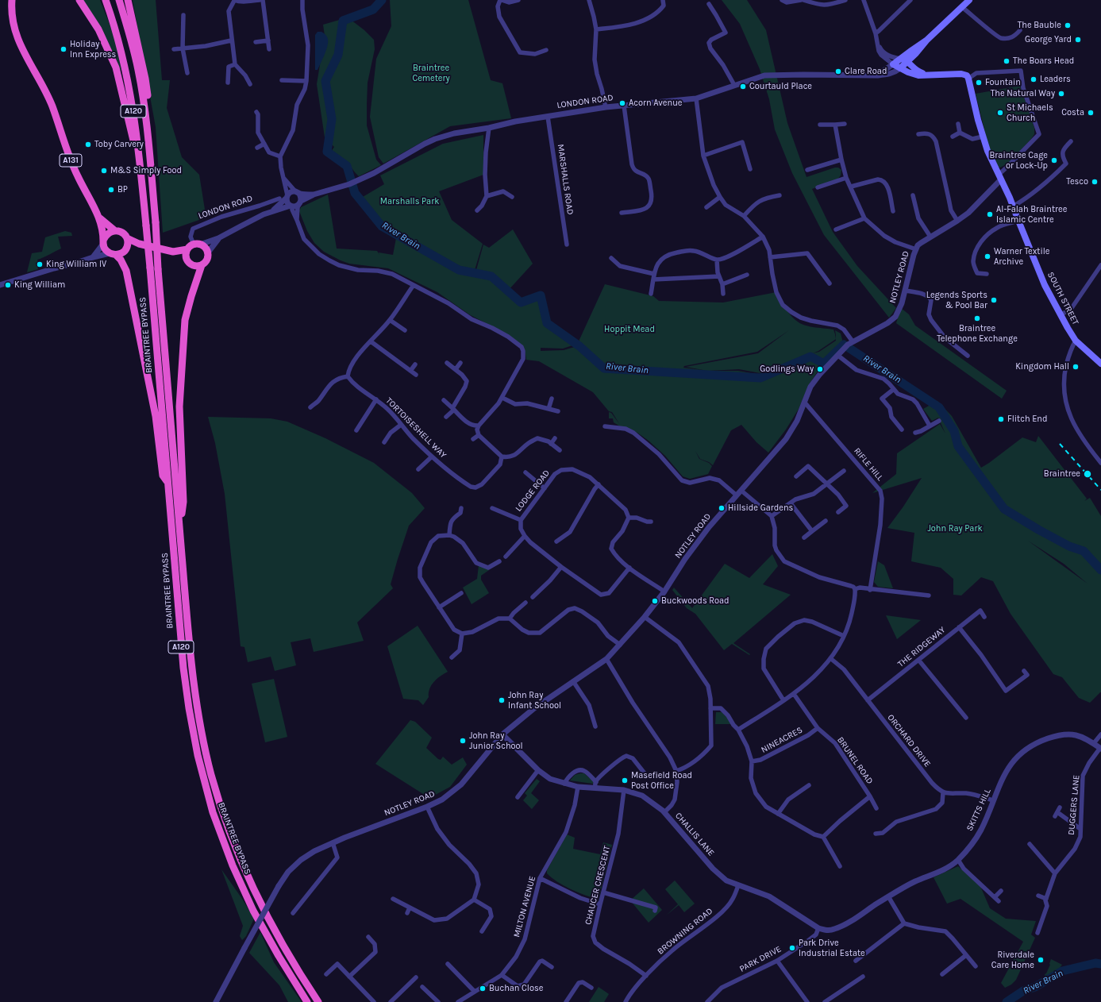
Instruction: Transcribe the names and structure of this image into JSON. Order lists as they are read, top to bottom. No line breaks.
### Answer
{"streets":{"highway":["A120","A131","BRAINTREE BYPASS"],"main road":["SOUTH STREET"],"street":["LONDON ROAD","MARSHALLS ROAD","NOTLEY ROAD","TORTOISESHELL WAY","RIFLE HILL","LODGE ROAD","THE RIDGEWAY","NINEACRES","ORCHARD DRIVE","BRUNEL ROAD","DUGGERS LANE","SKITTS HILL","CHALLIS LANE","CHAUCER CRESCENT","MILTON AVENUE","BROWNING ROAD","PARK DRIVE"]},"crossings":[["LONDON ROAD","MARSHALLS ROAD"],["A120","BRAINTREE BYPASS"],["NOTLEY ROAD","SOUTH STREET"],["NOTLEY ROAD","RIFLE HILL"],["NOTLEY ROAD","CHALLIS LANE"],["THE RIDGEWAY","ORCHARD DRIVE"],["NINEACRES","BRUNEL ROAD"],["DUGGERS LANE","SKITTS HILL"],["SKITTS HILL","CHALLIS LANE"],["CHALLIS LANE","BROWNING ROAD"],["CHALLIS LANE","PARK DRIVE"],["CHAUCER CRESCENT","BROWNING ROAD"]],"water":["River Brain"],"parks":["Braintree Cemetery","Marshalls Park","Hoppit Mead","John Ray Park"],"places":["The Bauble","George Yard","Holiday Inn Express","The Boars Head","Clare Road","Leaders","Fountain","Courtauld Place","The Natural Way","Acorn Avenue","St Michaels Church","Costa","Toby Carvery","Braintree Cage or Lock-Up","M&S Simply Food","Tesco","BP","Al-Falah Braintree Islamic Centre","Warner Textile Archive","King William IV","King William","Legends Sports & Pool Bar","Braintree Telephone Exchange","Kingdom Hall","Godlings Way","Flitch End","Braintree","Hillside Gardens","Buckwoods Road","John Ray Infant School","John Ray Junior School","Masefield Road Post Office","Park Drive Industrial Estate","Riverdale Care Home","Buchan Close"]}
